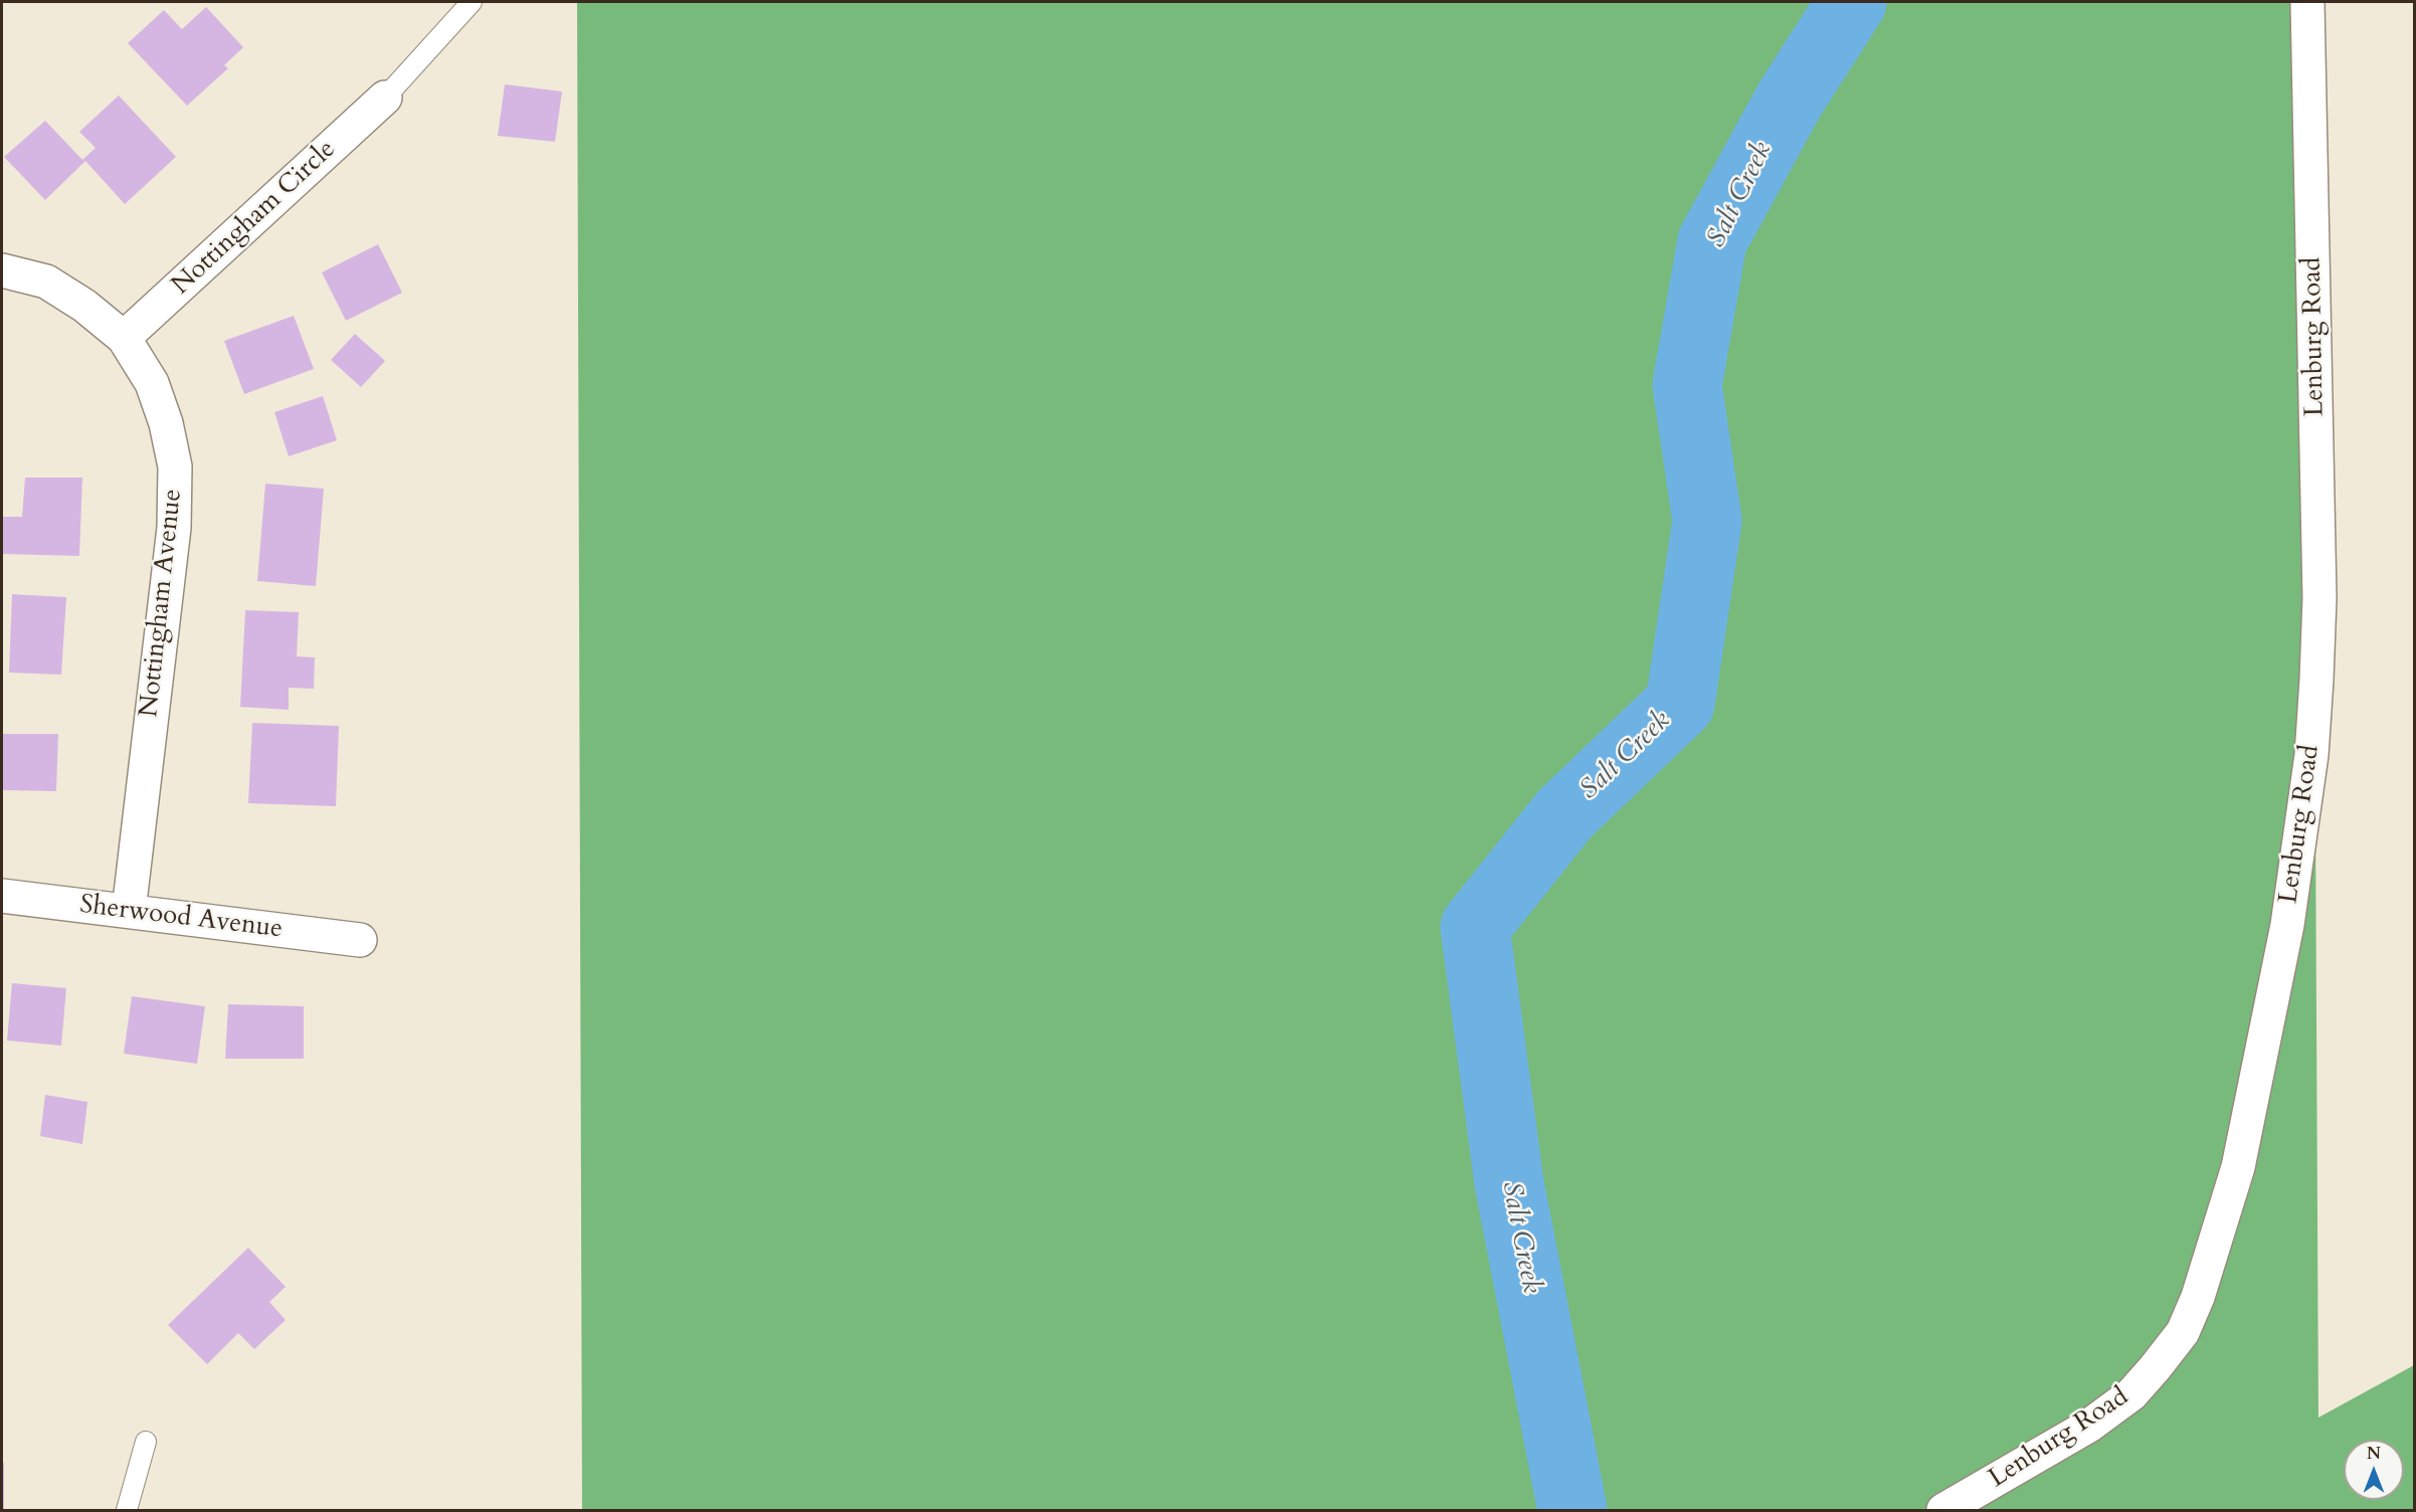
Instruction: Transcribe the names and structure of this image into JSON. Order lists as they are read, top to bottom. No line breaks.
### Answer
{"streets":{"street":["Nottingham Circle","Lenburg Road","Nottingham Avenue","Sherwood Avenue"]},"crossings":[["Nottingham Circle","Nottingham Avenue"],["Nottingham Avenue","Sherwood Avenue"]],"water":["Salt Creek"],"north":"top"}
